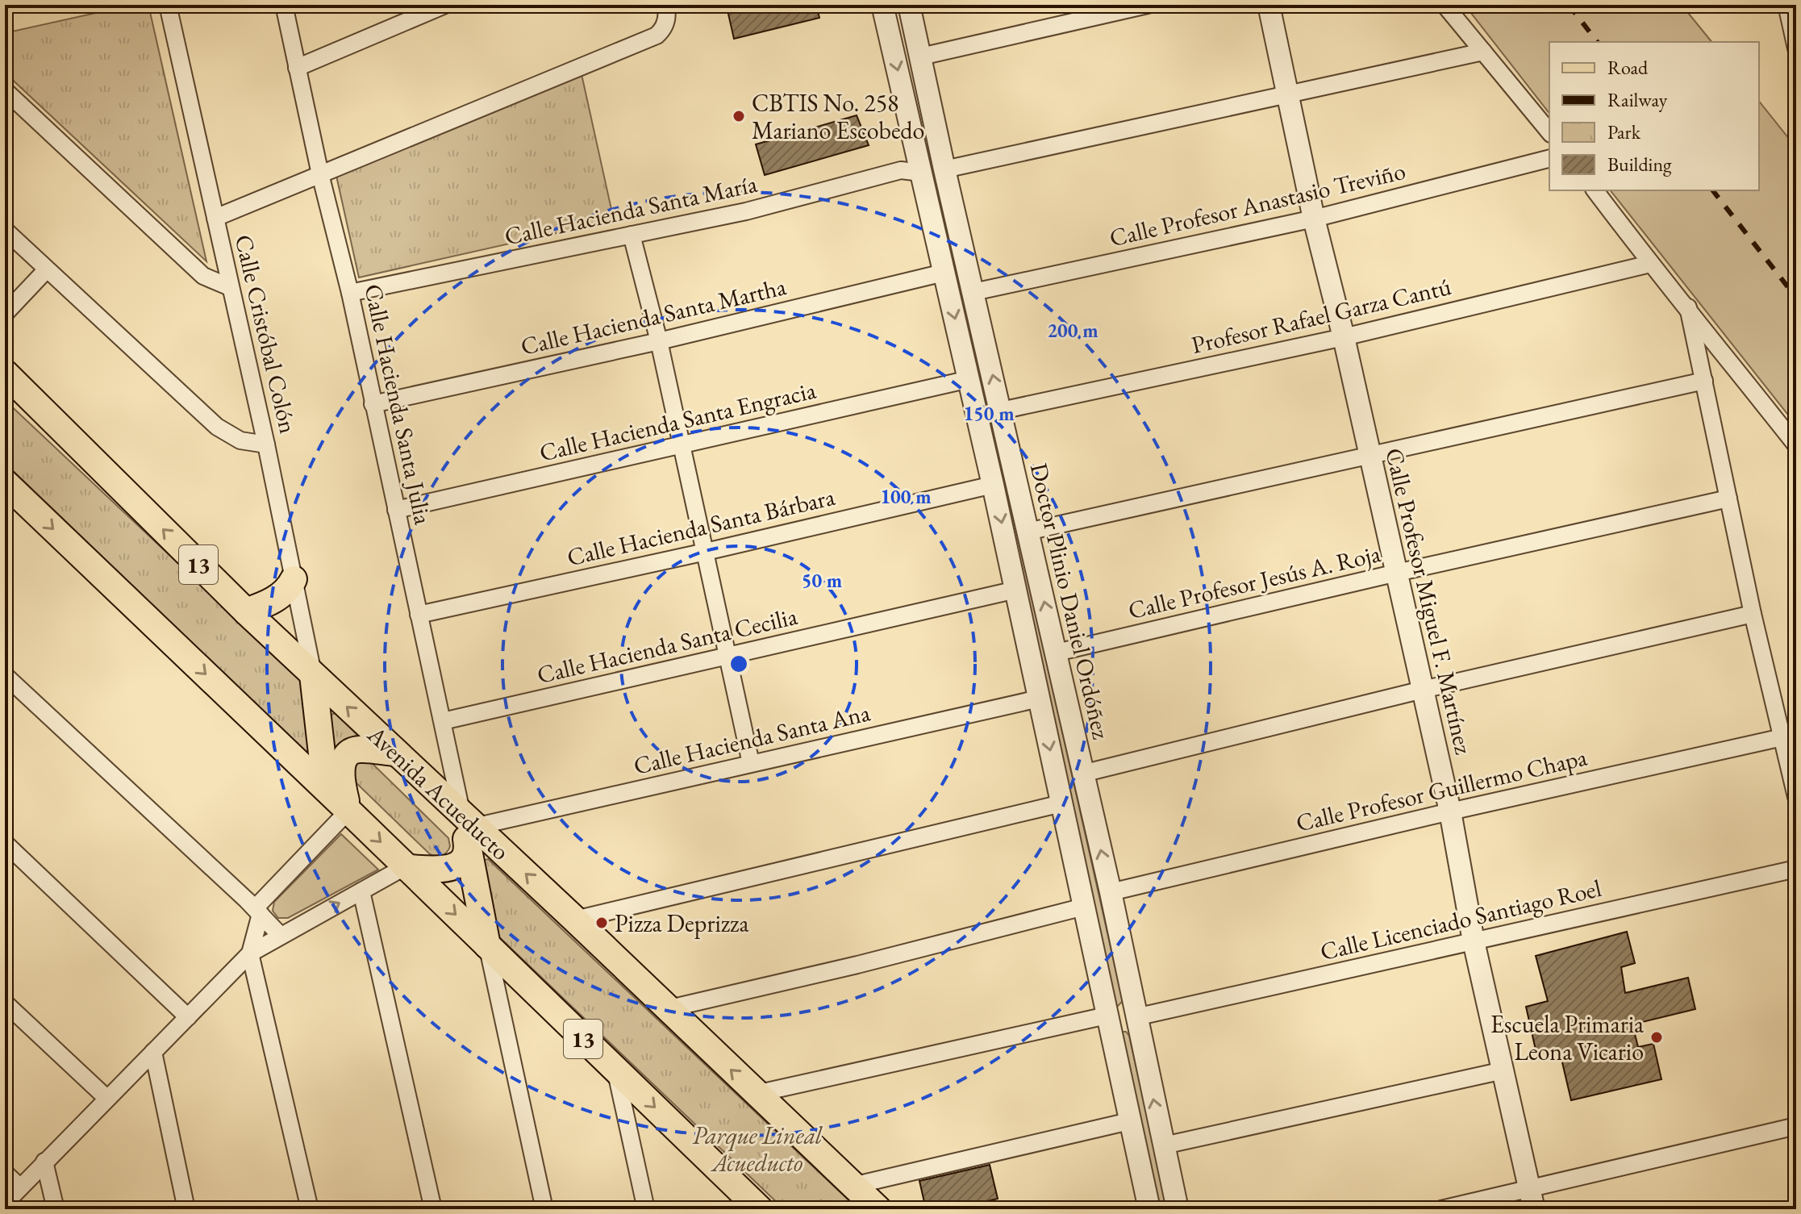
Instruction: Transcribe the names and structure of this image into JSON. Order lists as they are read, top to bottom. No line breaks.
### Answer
{"streets":{"main road":["13","Avenida Acueducto"],"street":["Calle Profesor Anastasio Treviño","Calle Hacienda Santa María","Profesor Rafael Garza Cantú","Calle Hacienda Santa Martha","Calle Cristóbal Colón","Calle Hacienda Santa Julia","Calle Hacienda Santa Engracia","Calle Hacienda Santa Bárbara","Calle Profesor Jesús A. Roja","Doctor Plinio Daniel Ordóñez","Calle Profesor Miguel F. Martínez","Calle Hacienda Santa Cecilia","Calle Hacienda Santa Ana","Calle Profesor Guillermo Chapa","Calle Licenciado Santiago Roel"]},"crossings":[["Calle Profesor Anastasio Treviño","Doctor Plinio Daniel Ordóñez"],["Calle Profesor Anastasio Treviño","Calle Profesor Miguel F. Martínez"],["Calle Hacienda Santa María","Calle Hacienda Santa Julia"],["Calle Hacienda Santa María","Doctor Plinio Daniel Ordóñez"],["Profesor Rafael Garza Cantú","Doctor Plinio Daniel Ordóñez"],["Profesor Rafael Garza Cantú","Calle Profesor Miguel F. Martínez"],["Calle Hacienda Santa Martha","Calle Hacienda Santa Julia"],["Calle Hacienda Santa Martha","Doctor Plinio Daniel Ordóñez"],["Calle Cristóbal Colón","Avenida Acueducto"],["Calle Hacienda Santa Julia","Calle Hacienda Santa Engracia"],["Calle Hacienda Santa Julia","Calle Hacienda Santa Bárbara"],["Calle Hacienda Santa Julia","Calle Hacienda Santa Cecilia"],["Calle Hacienda Santa Julia","Calle Hacienda Santa Ana"],["Calle Hacienda Santa Julia","Avenida Acueducto"],["Calle Hacienda Santa Engracia","Doctor Plinio Daniel Ordóñez"],["Calle Hacienda Santa Bárbara","Doctor Plinio Daniel Ordóñez"],["Calle Profesor Jesús A. Roja","Doctor Plinio Daniel Ordóñez"],["Calle Profesor Jesús A. Roja","Calle Profesor Miguel F. Martínez"],["Doctor Plinio Daniel Ordóñez","Calle Hacienda Santa Cecilia"],["Doctor Plinio Daniel Ordóñez","Calle Hacienda Santa Ana"],["Doctor Plinio Daniel Ordóñez","Calle Profesor Guillermo Chapa"],["Doctor Plinio Daniel Ordóñez","Calle Licenciado Santiago Roel"],["Calle Profesor Miguel F. Martínez","Calle Profesor Guillermo Chapa"],["Calle Profesor Miguel F. Martínez","Calle Licenciado Santiago Roel"],["Calle Hacienda Santa Ana","Avenida Acueducto"]],"parks":["Parque Lineal Acueducto"],"places":["CBTIS No. 258 Mariano Escobedo","Pizza Deprizza","Escuela Primaria Leona Vicario"],"legend":["Road","Railway","Park","Building"],"rings":["200 m","150 m","100 m","50 m"]}
